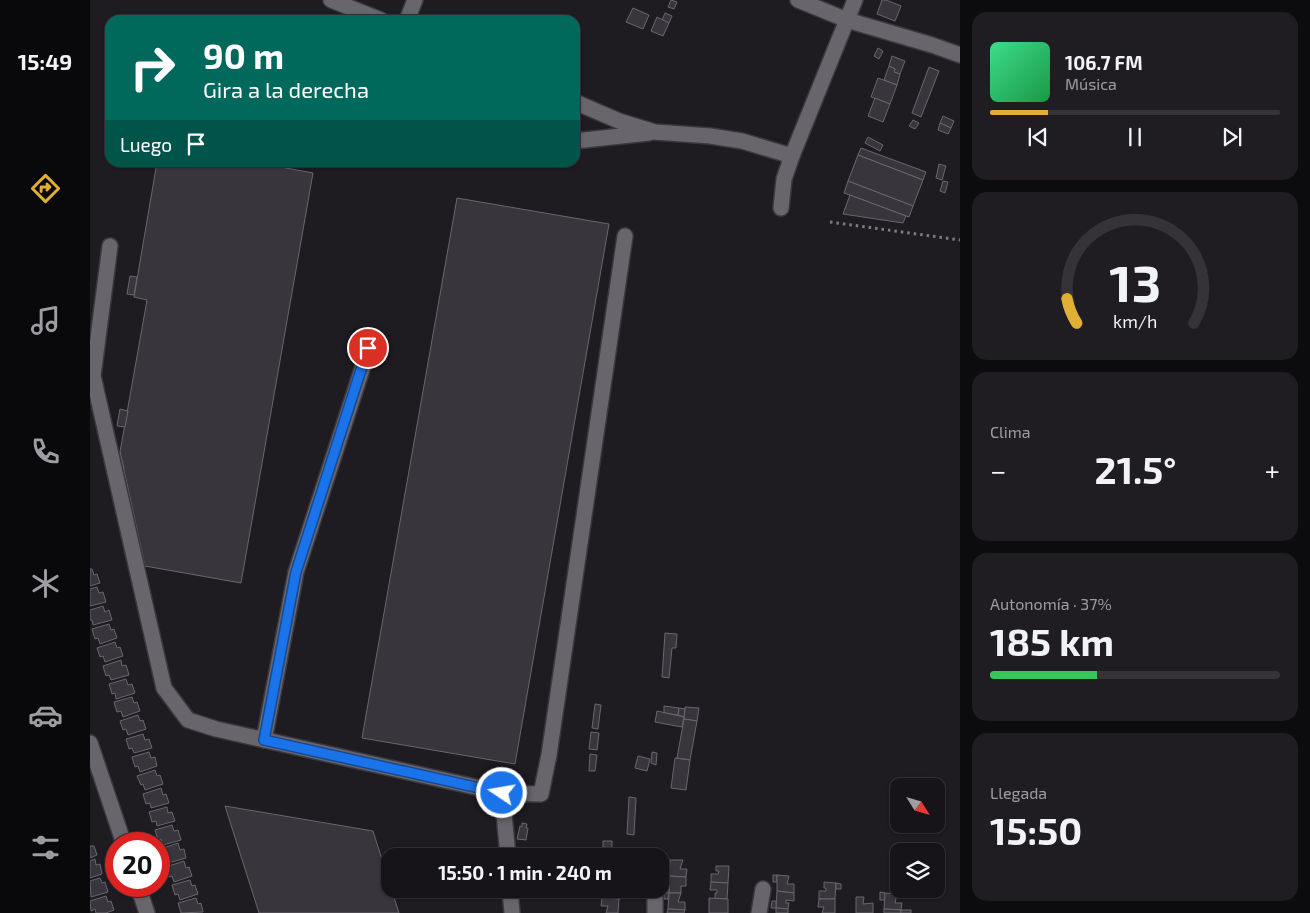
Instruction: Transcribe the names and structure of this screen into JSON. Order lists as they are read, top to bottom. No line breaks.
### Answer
{"north":"bottom right","page":{"tabs":"15:49","turn":["90 m","Gira a la derecha"],"song":["106.7 FM","Música"],"then":"Luego","tile":["Clima",["Autonomía · 37%","185 km"],["Llegada","15:50"]],"heat":["−","21.5°","+"],"limit":"20","trip":"15:50 · 1 min · 240 m","gauge":["13","km/h"]}}
